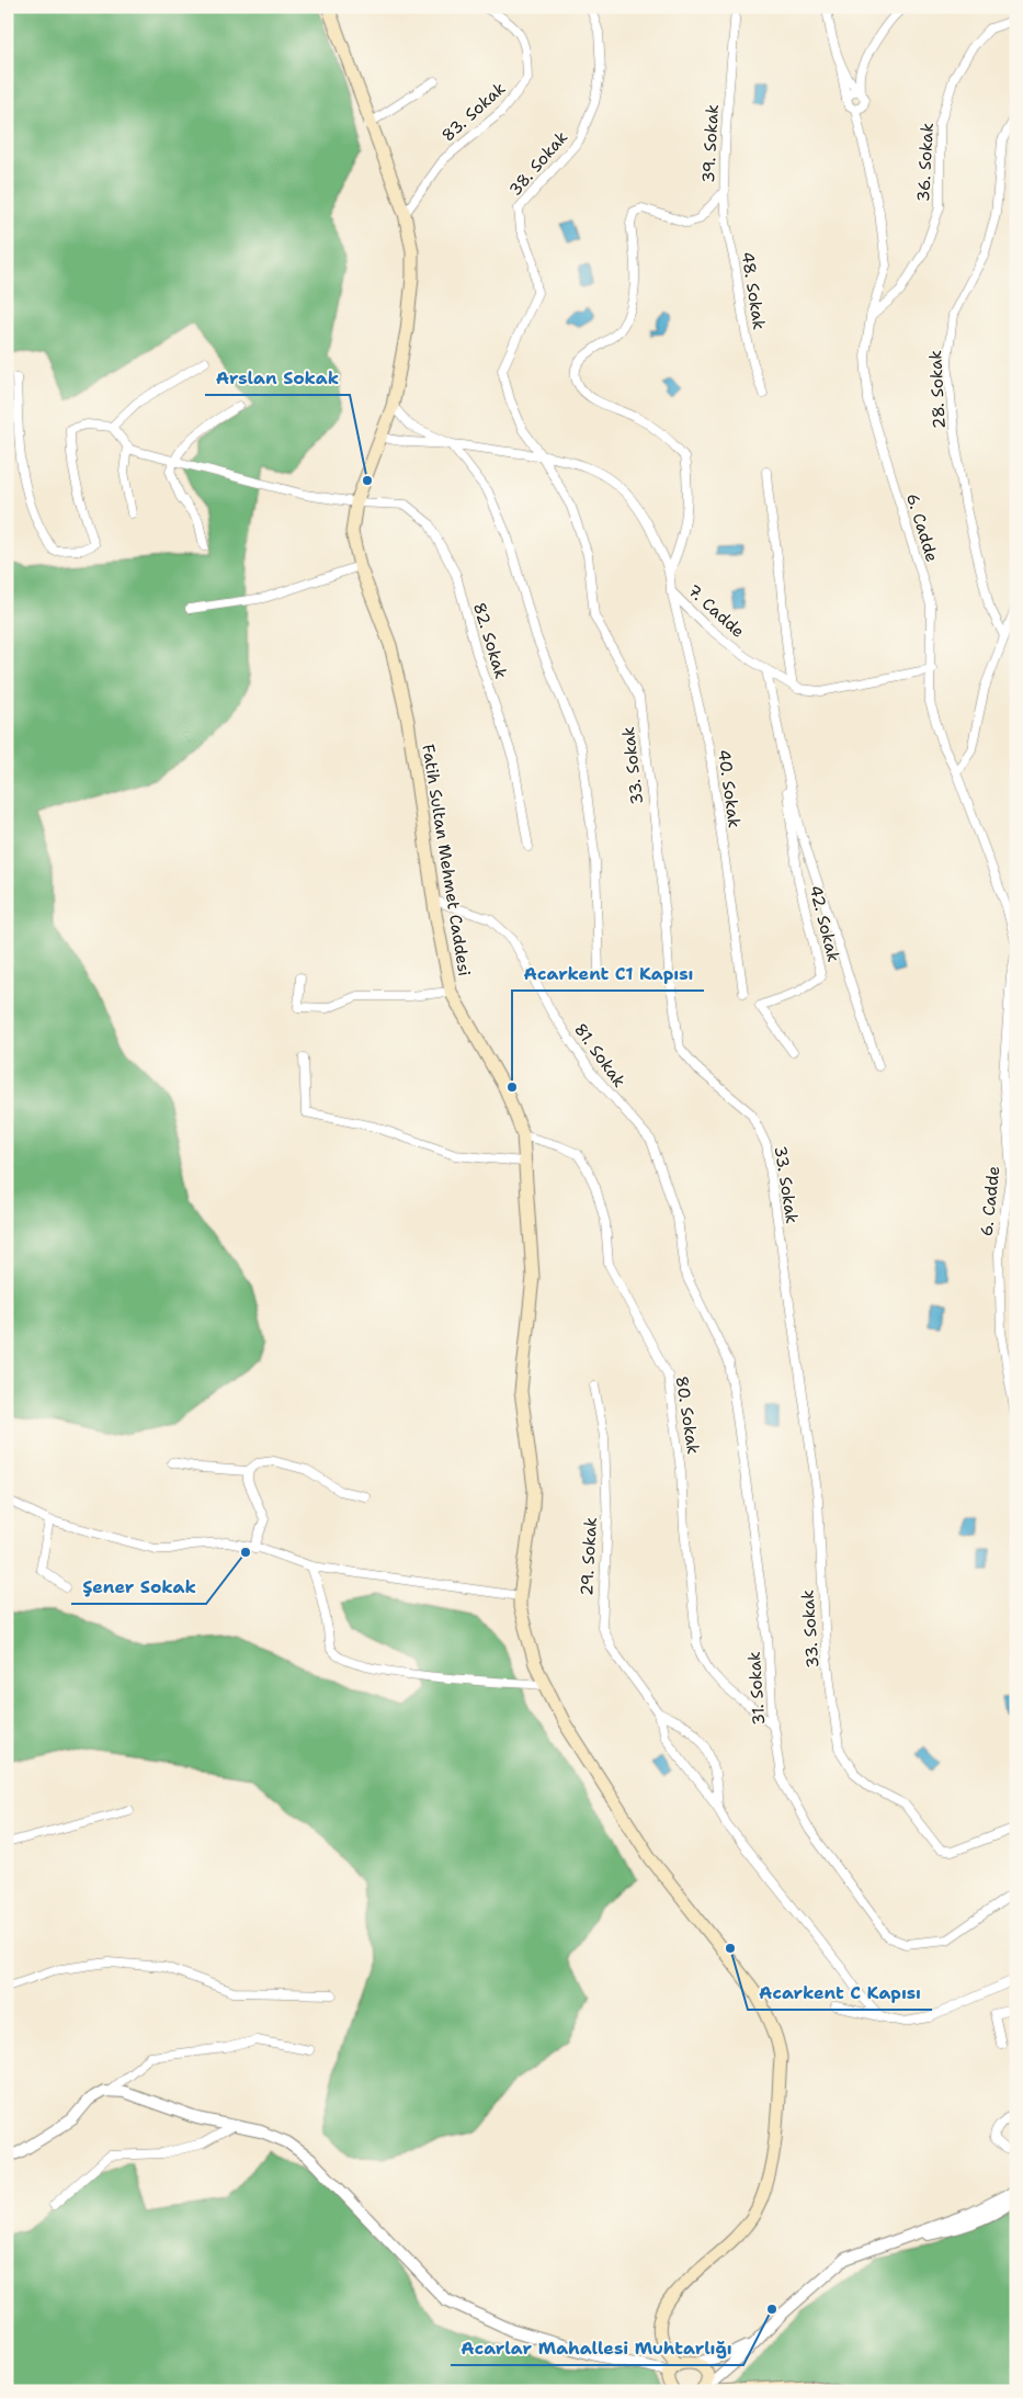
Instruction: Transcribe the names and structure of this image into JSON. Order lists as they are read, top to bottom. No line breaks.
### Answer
{"streets":{"main road":["Fatih Sultan Mehmet Caddesi"],"street":["83. Sokak","39. Sokak","36. Sokak","38. Sokak","48. Sokak","28. Sokak","6. Cadde","7. Cadde","82. Sokak","33. Sokak","40. Sokak","42. Sokak","81. Sokak","80. Sokak","29. Sokak","31. Sokak"]},"crossings":[["83. Sokak","Fatih Sultan Mehmet Caddesi"],["39. Sokak","48. Sokak"],["39. Sokak","7. Cadde"],["36. Sokak","6. Cadde"],["38. Sokak","7. Cadde"],["38. Sokak","33. Sokak"],["6. Cadde","7. Cadde"],["7. Cadde","33. Sokak"],["7. Cadde","40. Sokak"],["7. Cadde","Fatih Sultan Mehmet Caddesi"],["7. Cadde","42. Sokak"],["82. Sokak","Fatih Sultan Mehmet Caddesi"],["Fatih Sultan Mehmet Caddesi","81. Sokak"],["Fatih Sultan Mehmet Caddesi","80. Sokak"],["81. Sokak","31. Sokak"],["80. Sokak","31. Sokak"]],"places":["Arslan Sokak","Acarkent C1 Kapısı","Şener Sokak","Acarkent C Kapısı","Acarlar Mahallesi Muhtarlığı"]}
